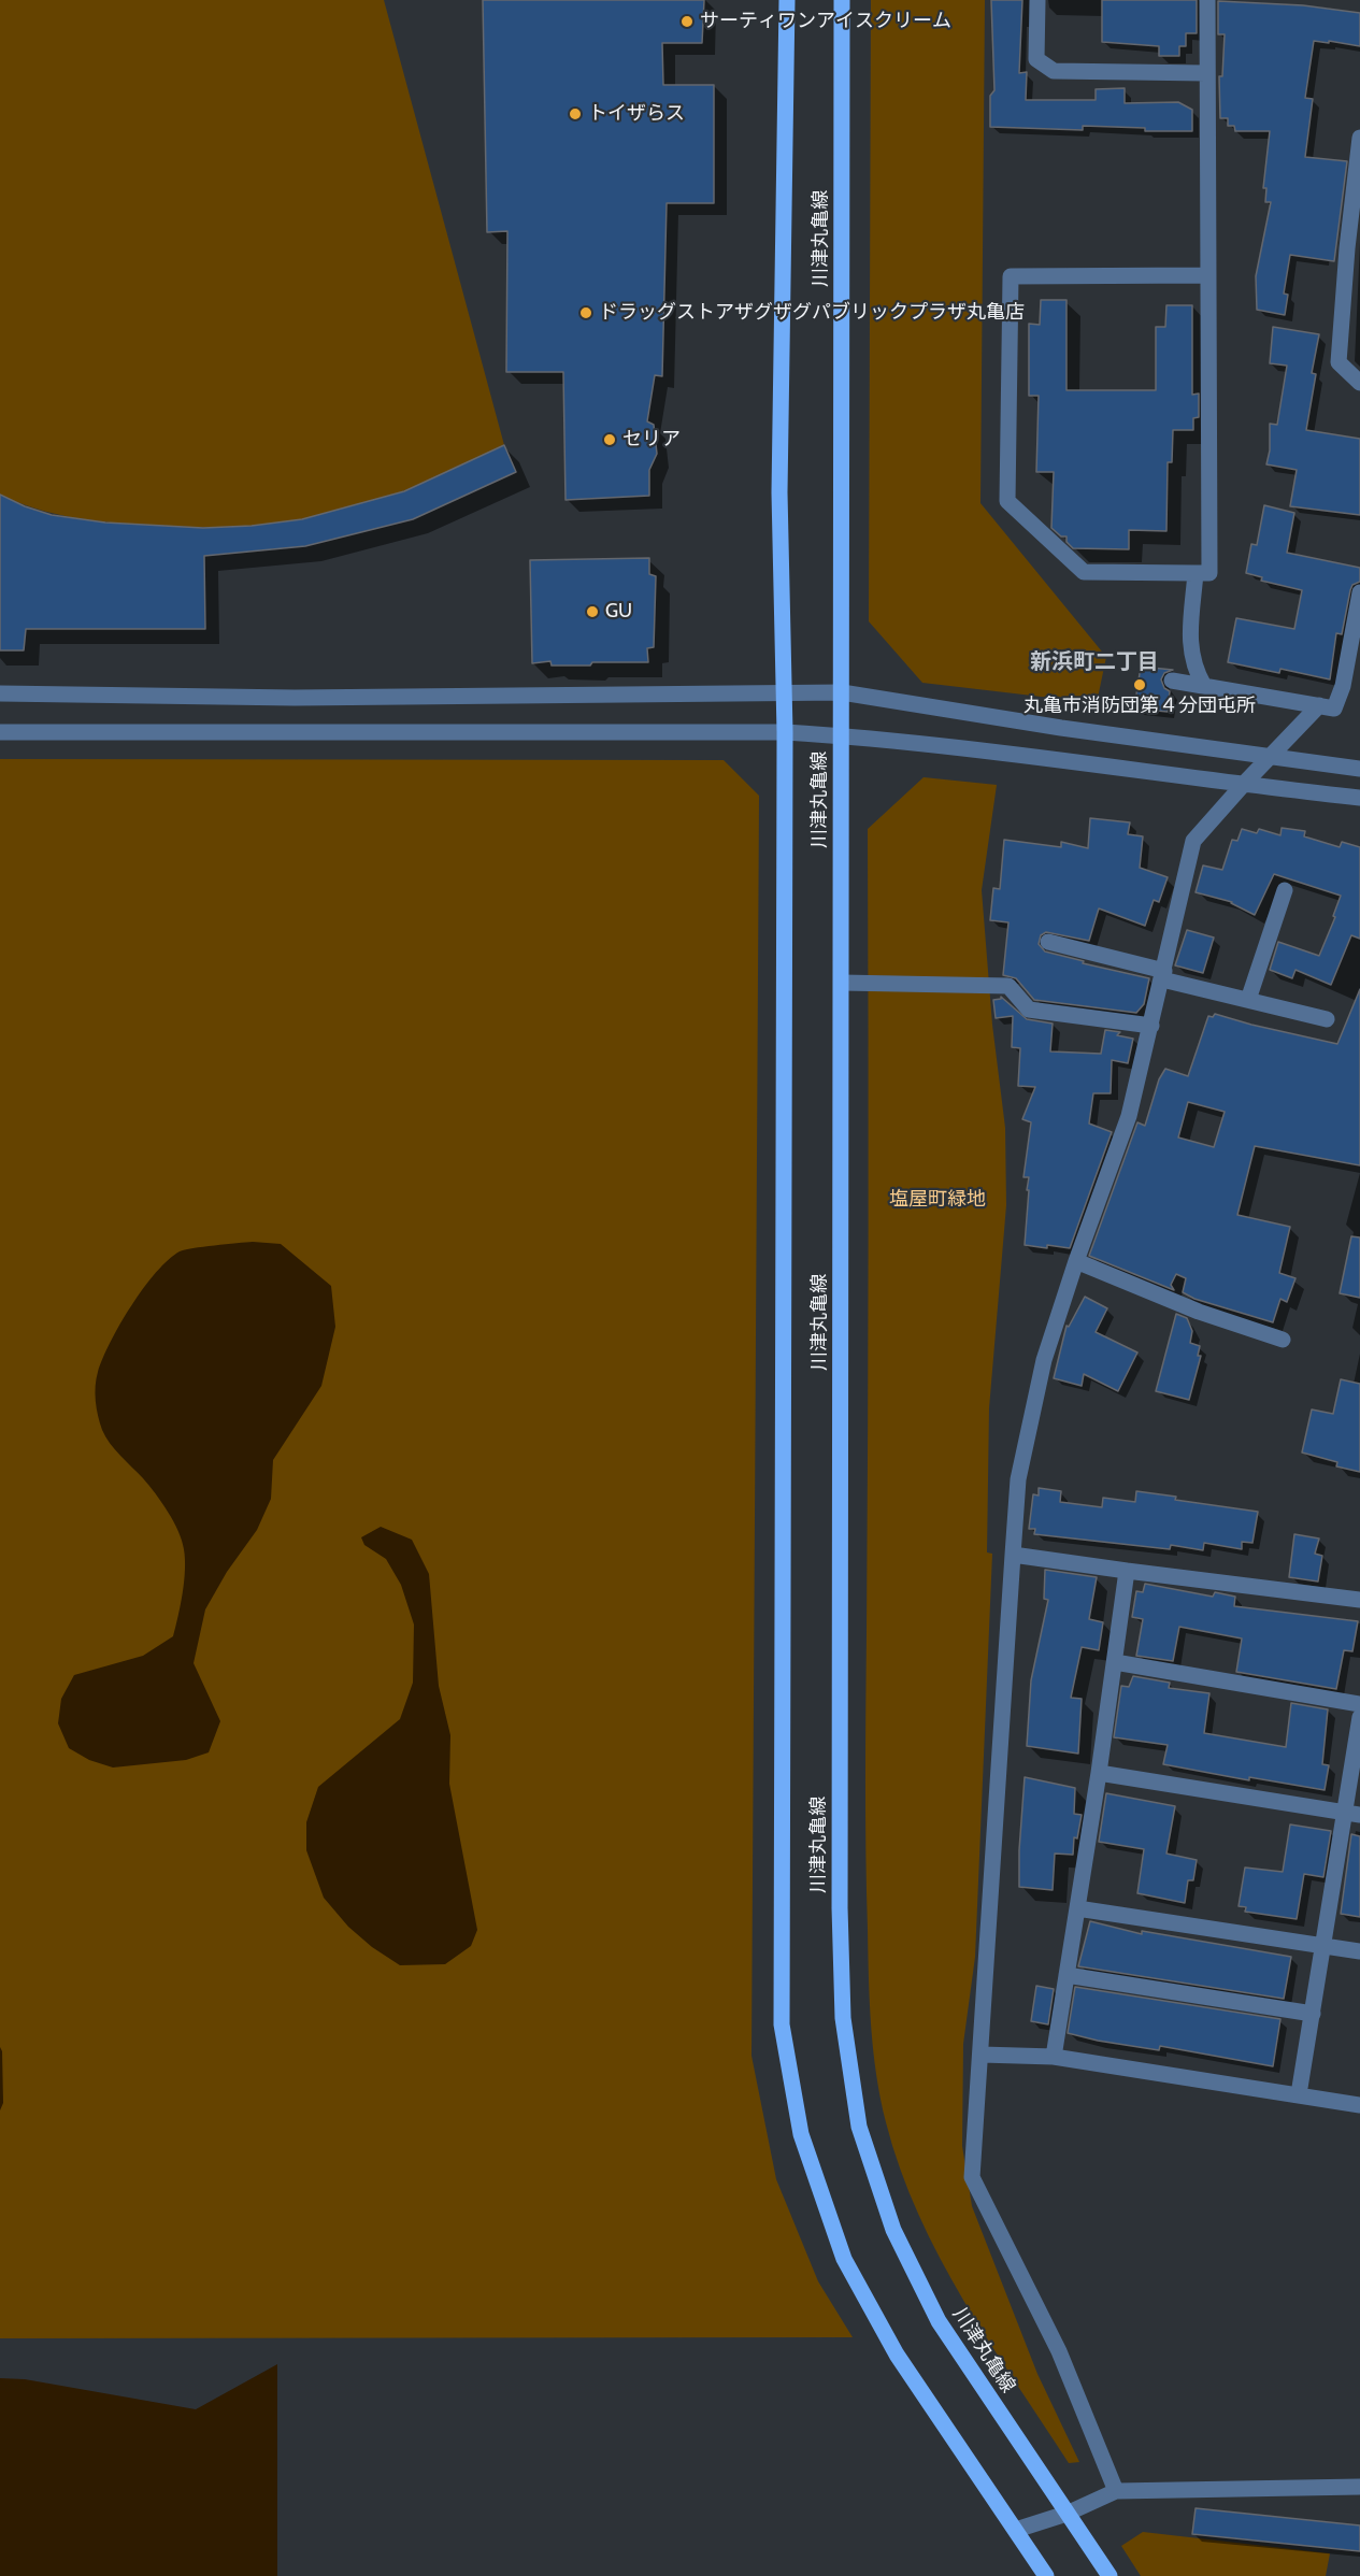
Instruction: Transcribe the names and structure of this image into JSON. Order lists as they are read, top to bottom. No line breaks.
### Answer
{"streets":{"main road":["川津丸亀線"]},"districts":["新浜町二丁目"],"parks":["塩屋町緑地"],"places":["サーティワンアイスクリーム","トイザらス","ドラッグストアザグザグパブリックプラザ丸亀店","セリア","GU","丸亀市消防団第４分団屯所"]}
